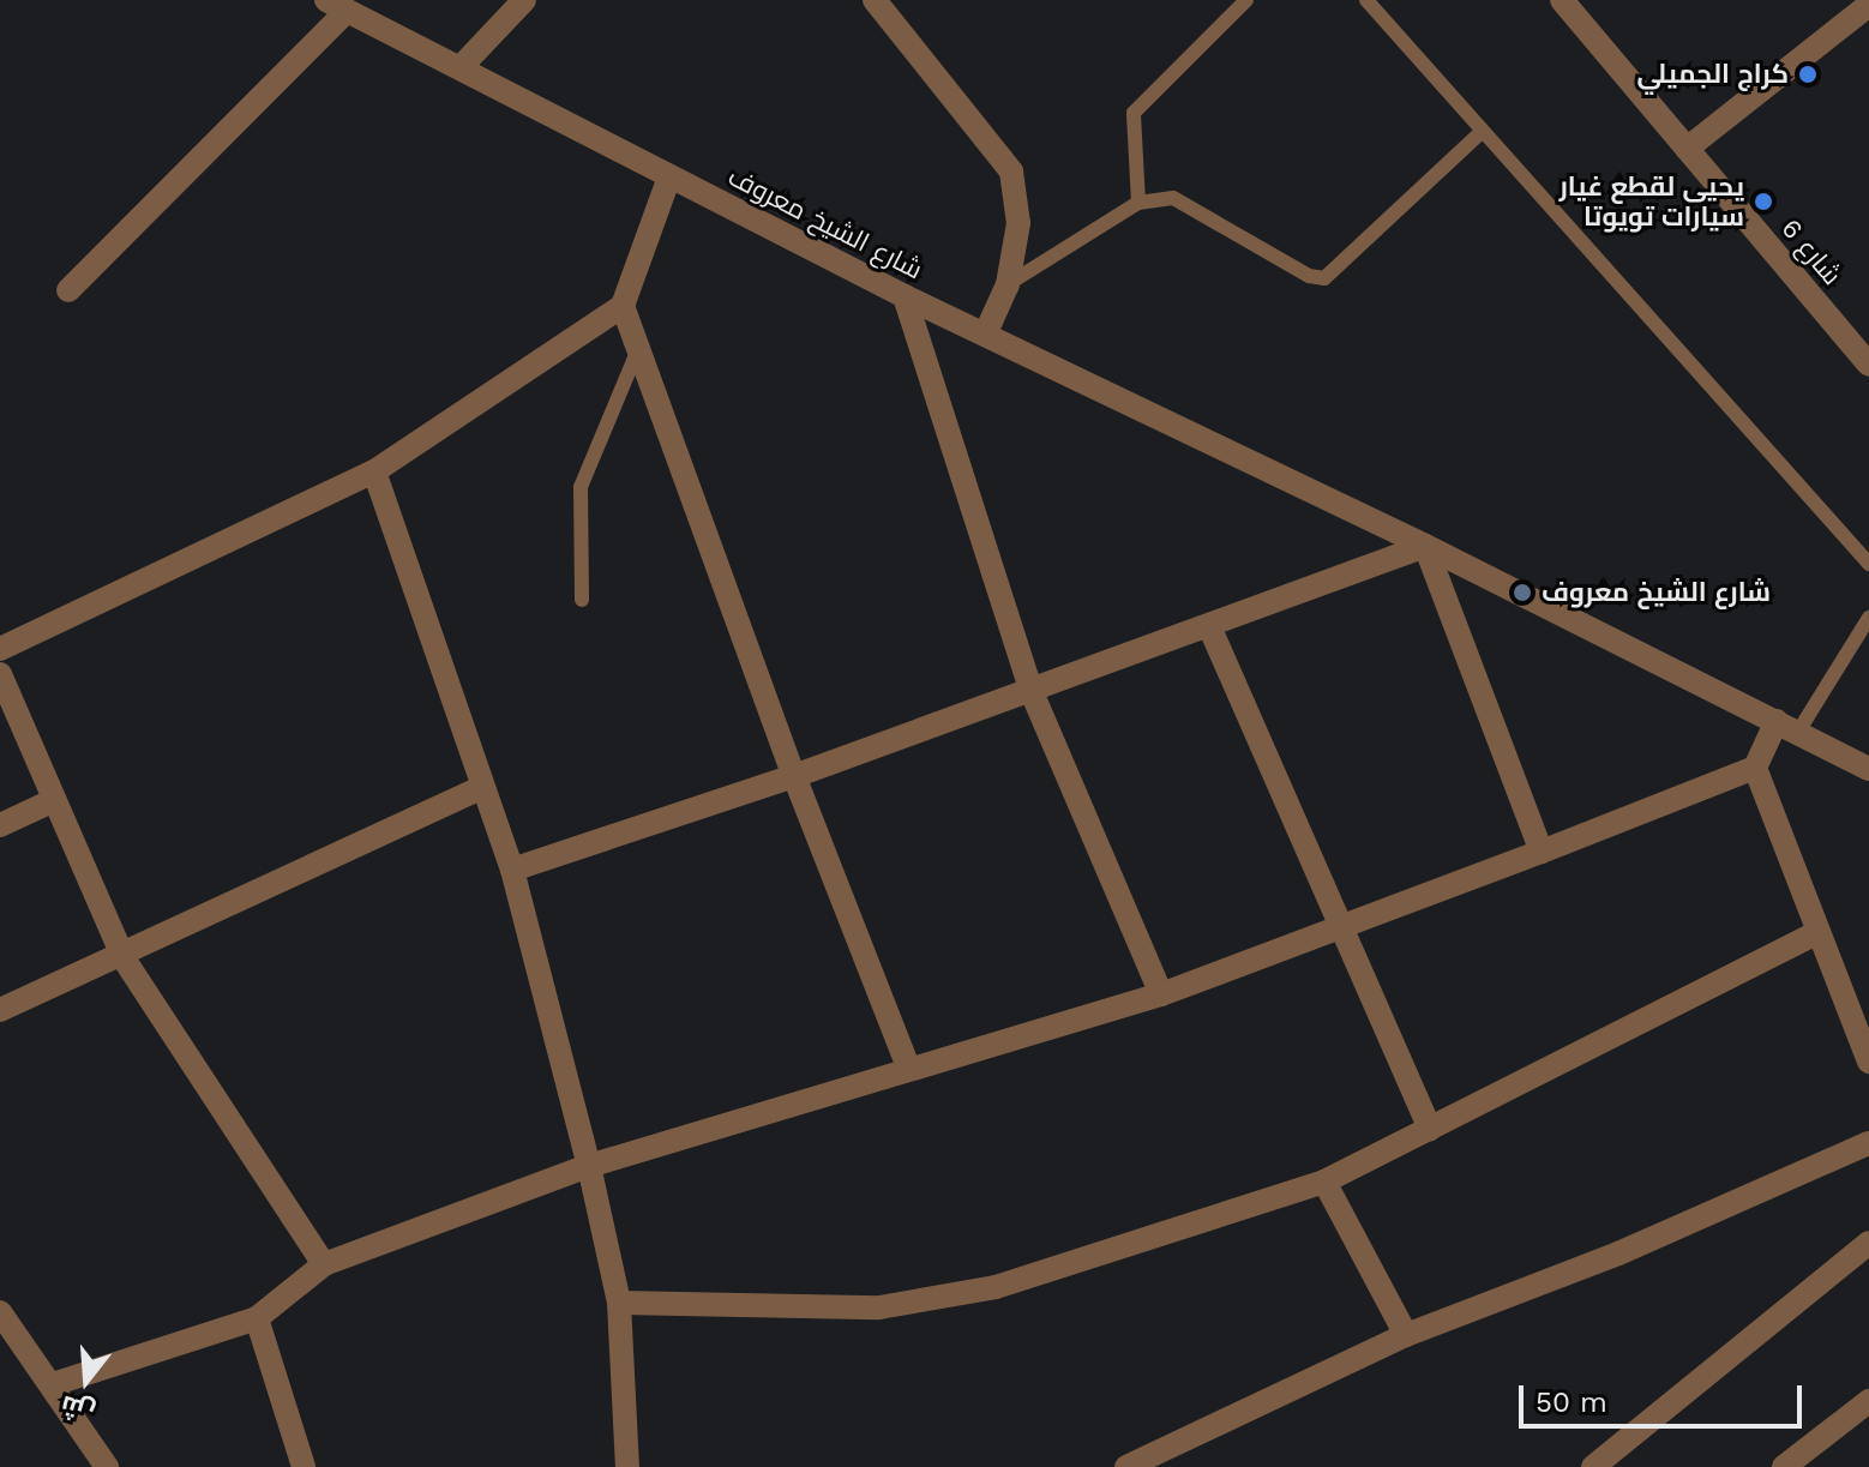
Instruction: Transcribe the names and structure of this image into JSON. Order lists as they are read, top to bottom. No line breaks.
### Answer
{"streets":{"street":["شارع الشيخ معروف","شارع 6"]},"places":["كراج الجميلي","يحيى لقطع غيار سيارات تويوتا","شارع الشيخ معروف"],"scale_bar":"50 m","north":"bottom"}
